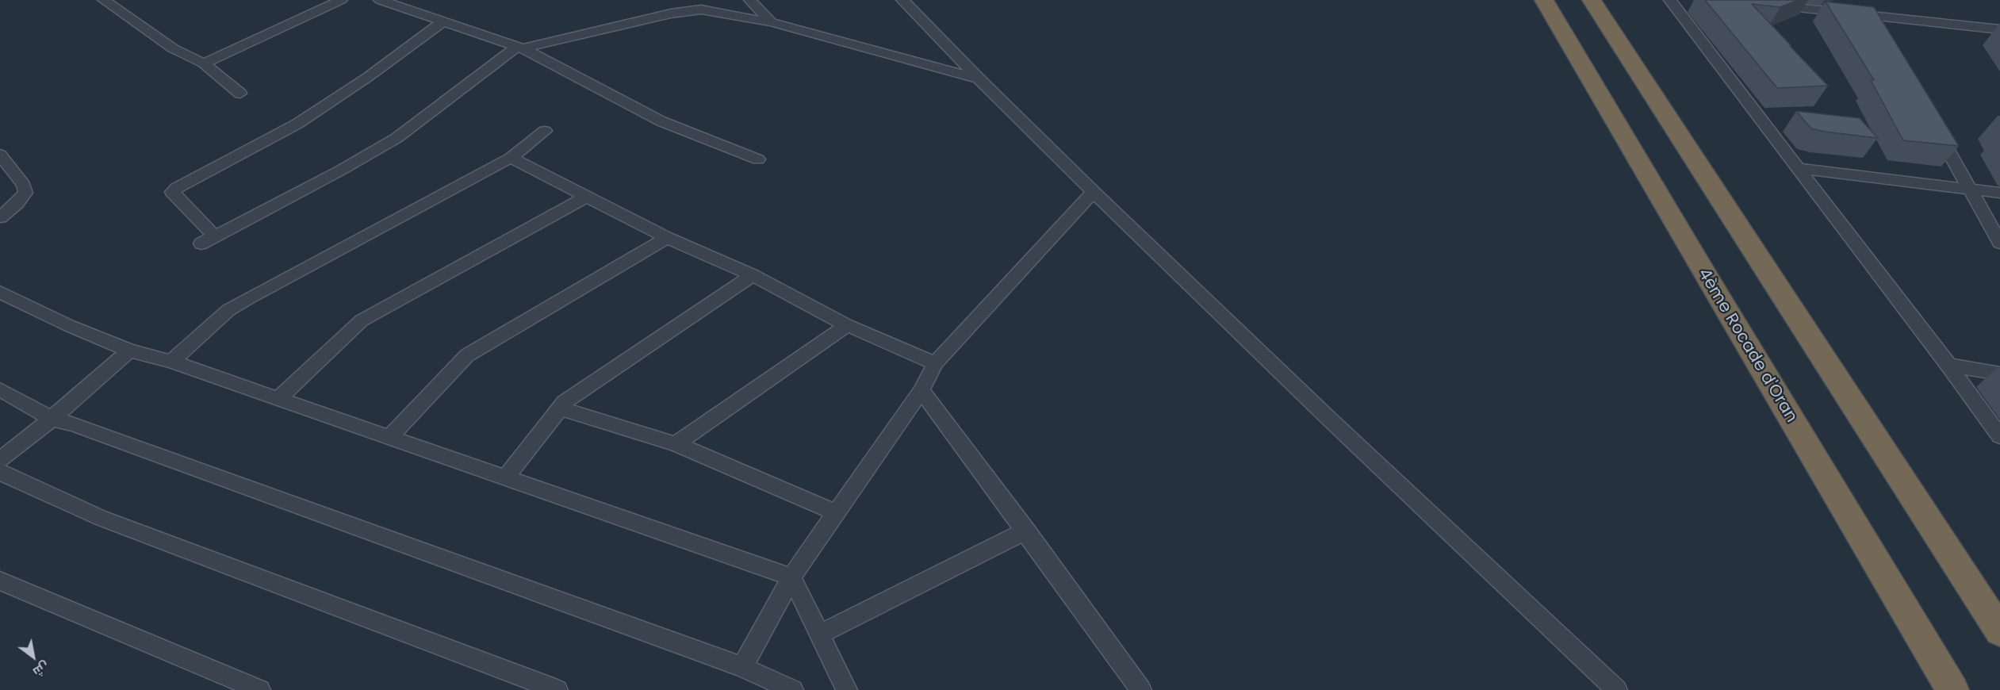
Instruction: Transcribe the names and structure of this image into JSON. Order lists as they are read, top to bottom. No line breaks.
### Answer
{"streets":{"highway":["4ème Rocade d'Oran"]},"north":"bottom right"}
